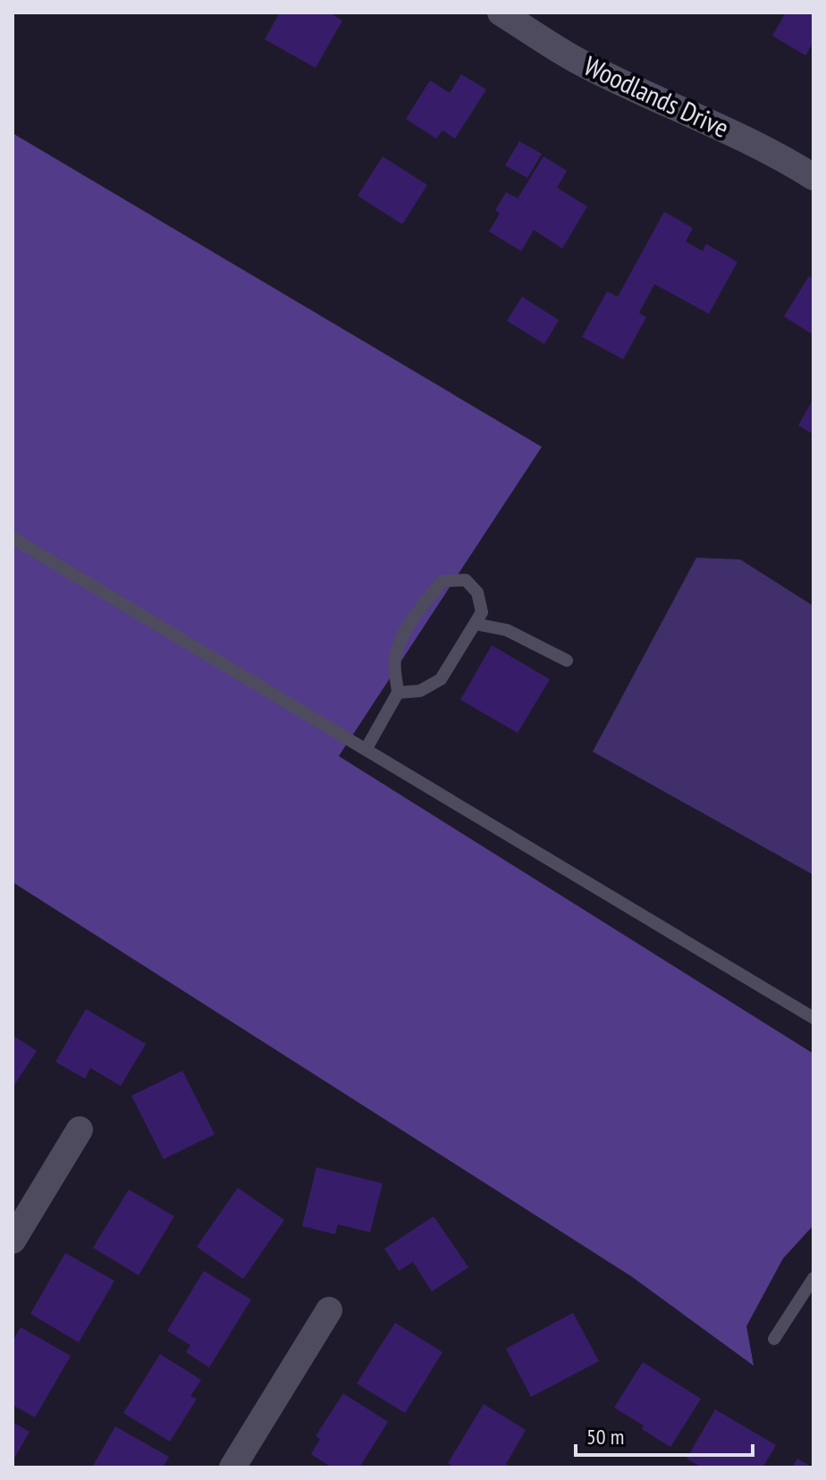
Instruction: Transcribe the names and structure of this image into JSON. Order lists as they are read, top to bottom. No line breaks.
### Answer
{"streets":{"street":["Woodlands Drive"]},"scale_bar":"50 m"}
